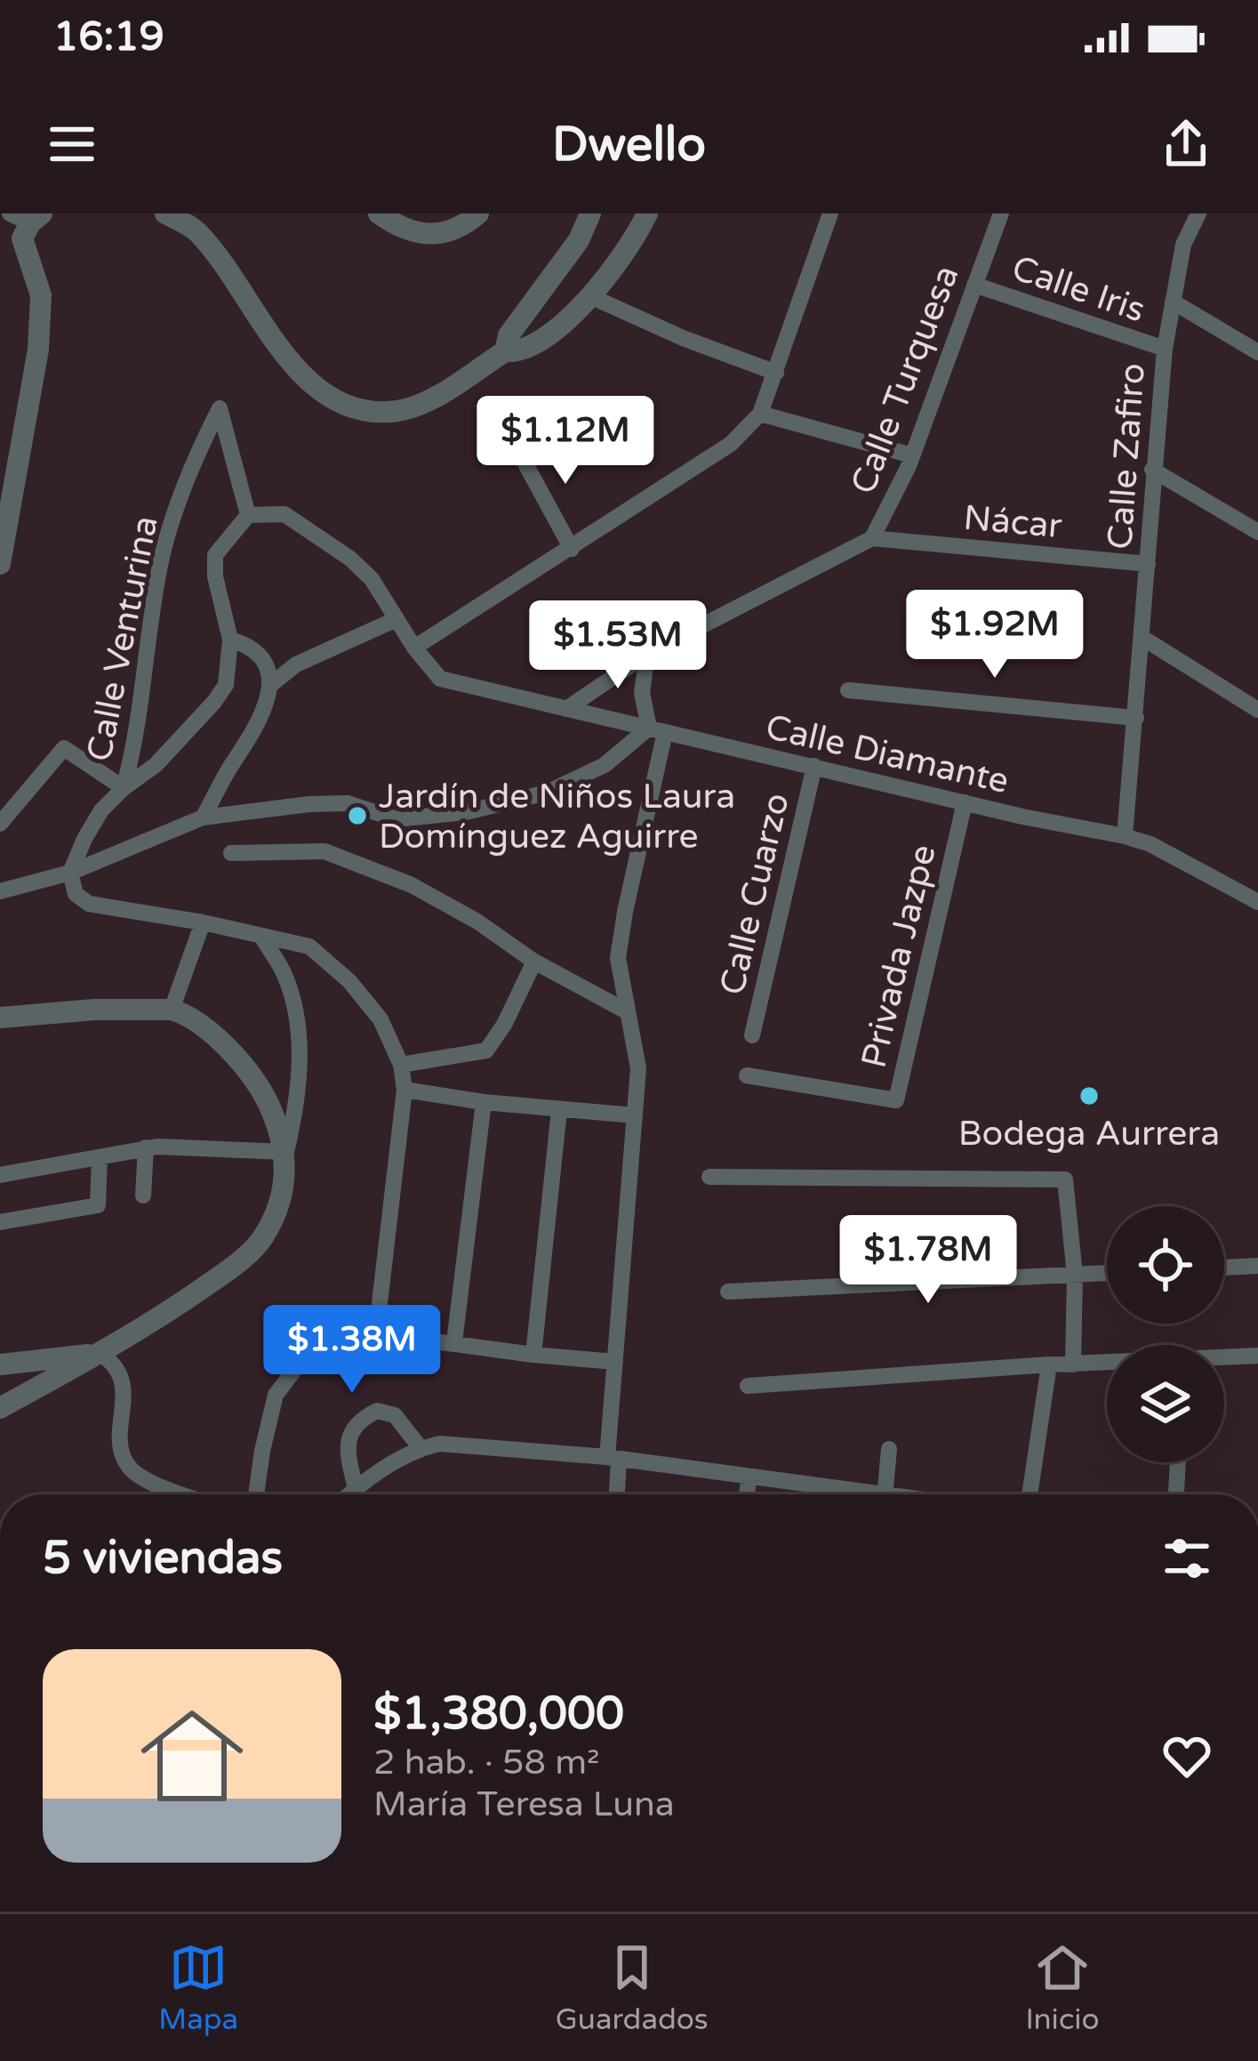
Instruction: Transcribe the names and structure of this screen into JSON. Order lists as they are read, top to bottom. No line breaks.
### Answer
{"streets":{"street":["Calle Iris","Calle Turquesa","Calle Zafiro","Nácar","Calle Venturina","Calle Diamante","Calle Cuarzo","Privada Jazpe"]},"crossings":[["Calle Iris","Calle Turquesa"],["Calle Iris","Calle Zafiro"],["Calle Turquesa","Nácar"],["Calle Turquesa","Calle Diamante"],["Calle Zafiro","Nácar"],["Calle Zafiro","Calle Diamante"],["Calle Venturina","Calle Diamante"],["Calle Diamante","Calle Cuarzo"],["Calle Diamante","Privada Jazpe"]],"places":["Jardín de Niños Laura Domínguez Aguirre","Bodega Aurrera"],"page":{"status":"16:19","header":"Dwello","price":["$1.12M","$1.92M","$1.53M","$1.78M","$1.38M"],"heading":"5 viviendas","list":[{"name":"$1,380,000","note":"2 hab. · 58 m² · María Teresa Luna"}],"tabs":["Mapa","Guardados","Inicio"]}}
